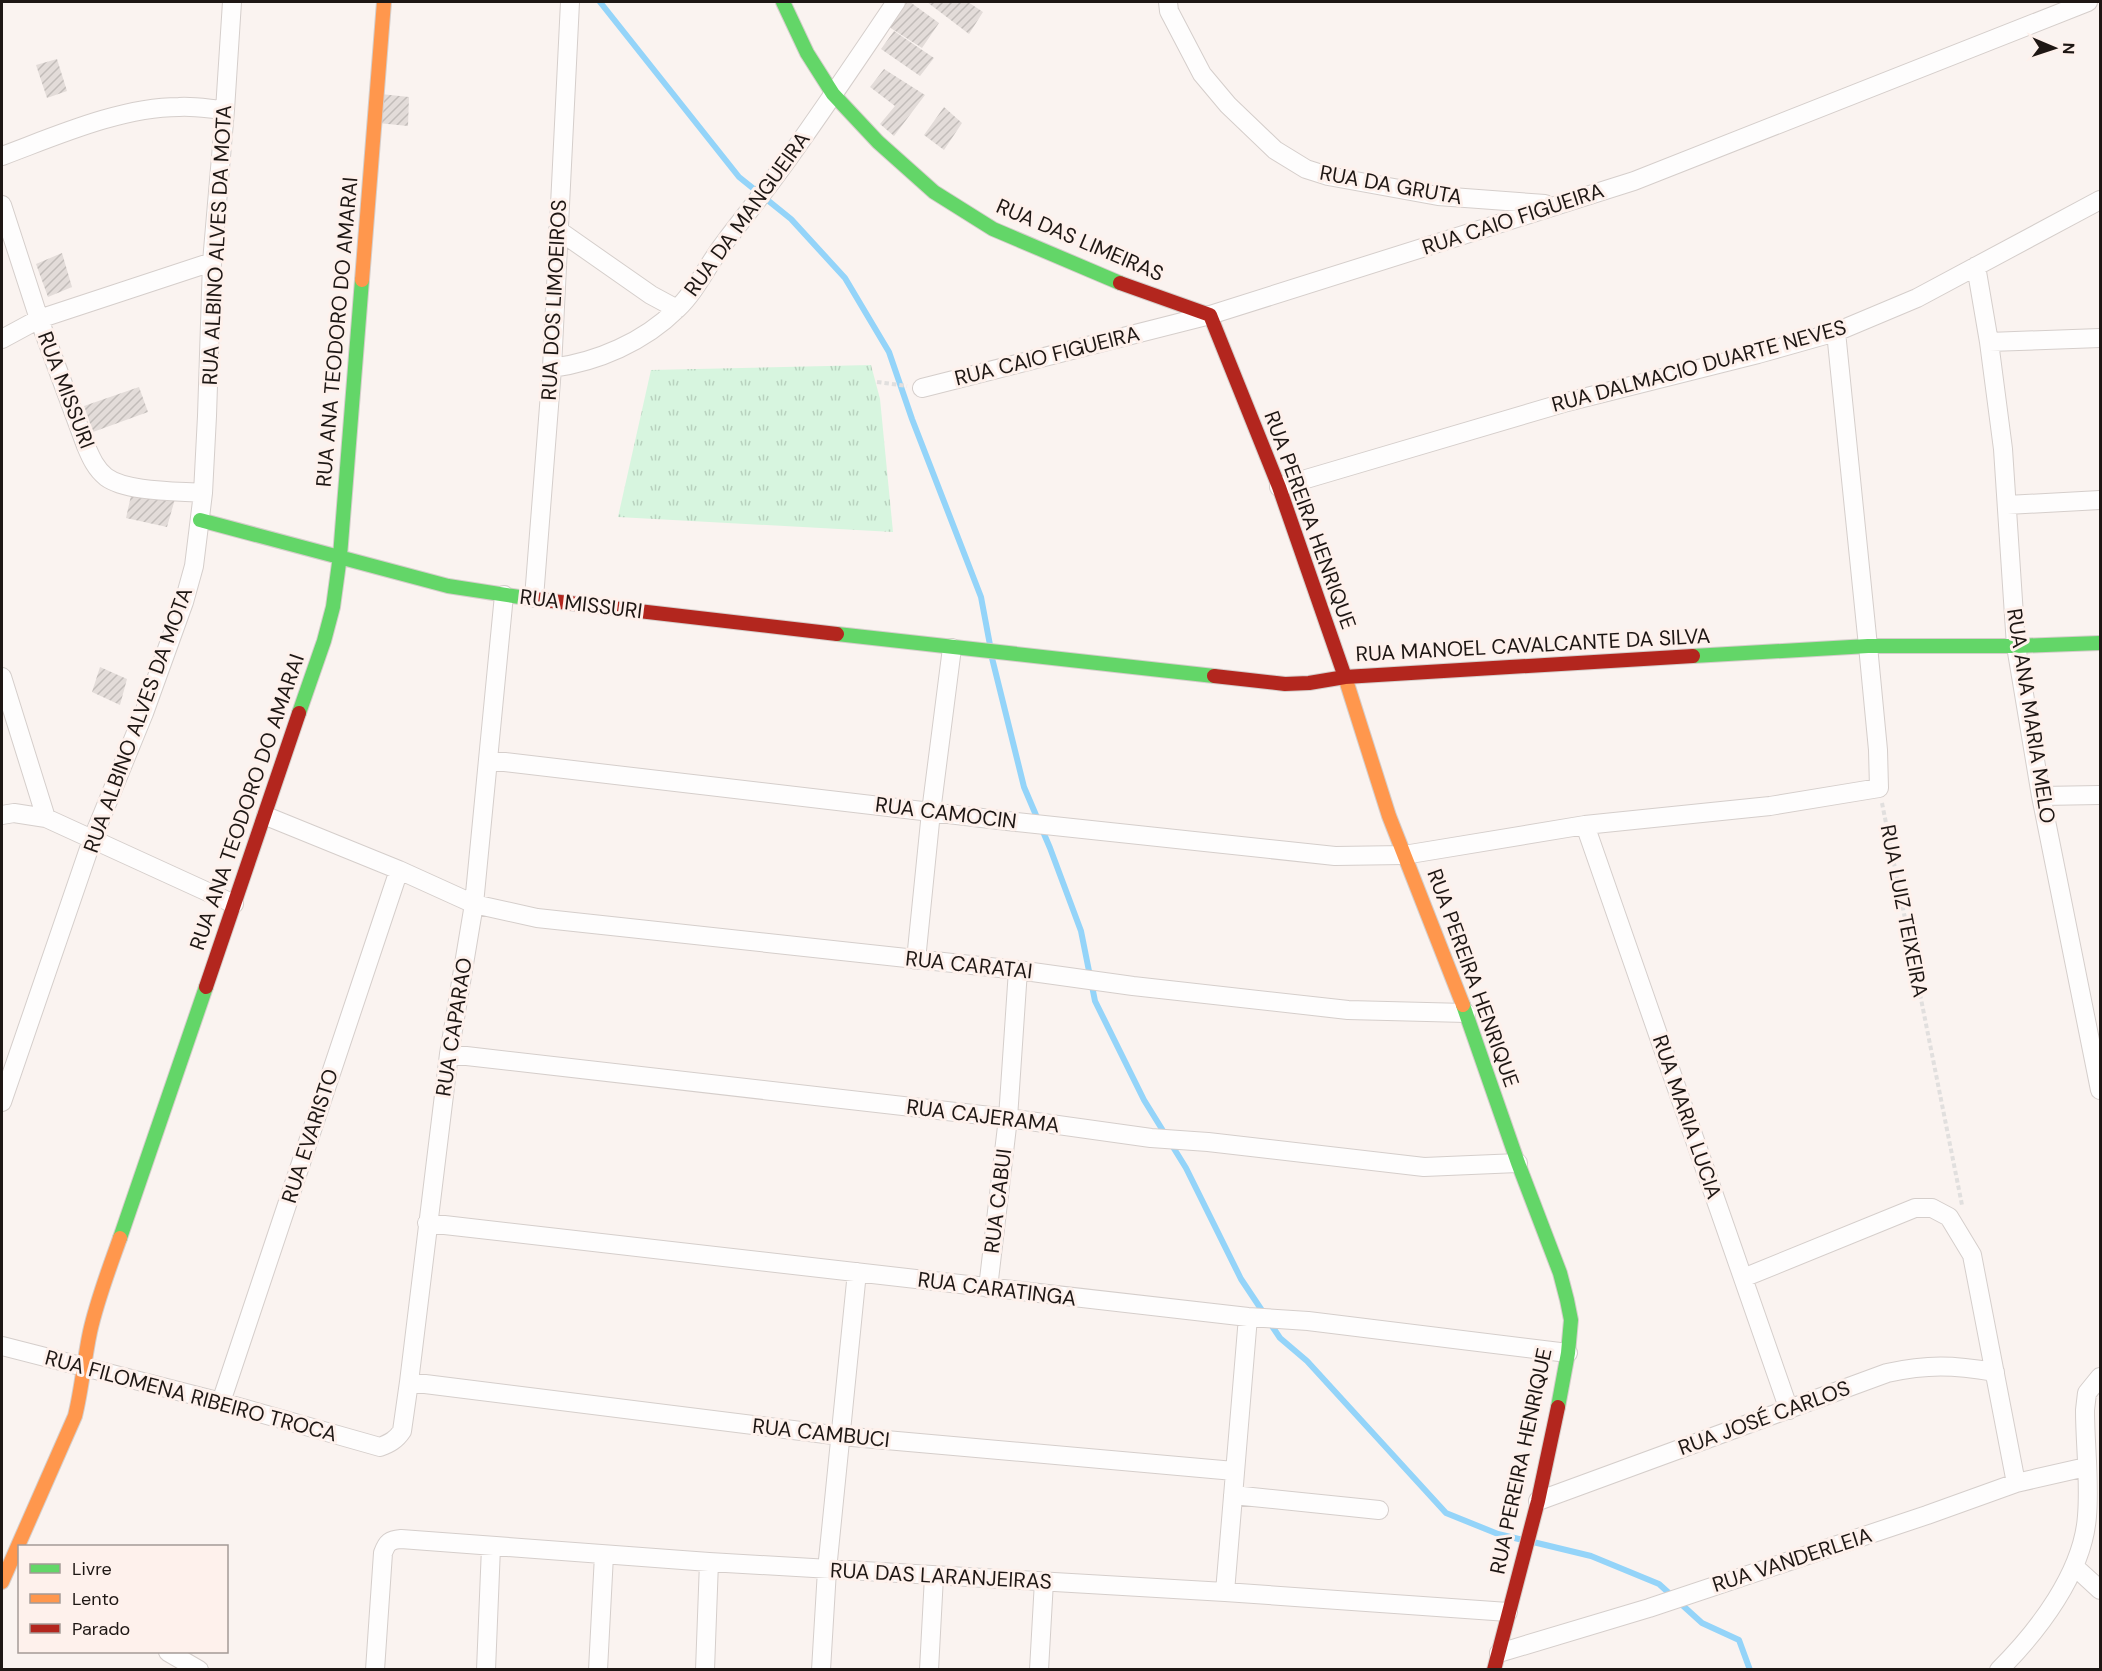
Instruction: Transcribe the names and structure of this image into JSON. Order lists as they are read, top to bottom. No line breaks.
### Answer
{"streets":{"street":["RUA DA GRUTA","RUA DA MANGUEIRA","RUA CAIO FIGUEIRA","RUA DAS LIMEIRAS","RUA ALBINO ALVES DA MOTA","RUA DOS LIMOEIROS","RUA ANA TEODORO DO AMARAI","RUA DALMACIO DUARTE NEVES","RUA MISSURI","RUA PEREIRA HENRIQUE","RUA MANOEL CAVALCANTE DA SILVA","RUA ANA MARIA MELO","RUA CAMOCIN","RUA CARATAI","RUA CAPARAO","RUA CAJERAMA","RUA MARIA LUCIA","RUA EVARISTO","RUA CABUI","RUA CARATINGA","RUA FILOMENA RIBEIRO TROCA","RUA JOSÉ CARLOS","RUA CAMBUCI","RUA VANDERLEIA","RUA DAS LARANJEIRAS"],"path":["RUA LUIZ TEIXEIRA"]},"crossings":[["RUA DA GRUTA","RUA CAIO FIGUEIRA"],["RUA DA MANGUEIRA","RUA DAS LIMEIRAS"],["RUA DA MANGUEIRA","RUA DOS LIMOEIROS"],["RUA CAIO FIGUEIRA","RUA DAS LIMEIRAS"],["RUA CAIO FIGUEIRA","RUA PEREIRA HENRIQUE"],["RUA DAS LIMEIRAS","RUA PEREIRA HENRIQUE"],["RUA ALBINO ALVES DA MOTA","RUA MISSURI"],["RUA DOS LIMOEIROS","RUA MISSURI"],["RUA ANA TEODORO DO AMARAI","RUA MISSURI"],["RUA ANA TEODORO DO AMARAI","RUA CARATAI"],["RUA ANA TEODORO DO AMARAI","RUA FILOMENA RIBEIRO TROCA"],["RUA DALMACIO DUARTE NEVES","RUA PEREIRA HENRIQUE"],["RUA DALMACIO DUARTE NEVES","RUA ANA MARIA MELO"],["RUA MISSURI","RUA MANOEL CAVALCANTE DA SILVA"],["RUA MISSURI","RUA CAPARAO"],["RUA PEREIRA HENRIQUE","RUA MANOEL CAVALCANTE DA SILVA"],["RUA PEREIRA HENRIQUE","RUA CAMOCIN"],["RUA PEREIRA HENRIQUE","RUA CARATAI"],["RUA PEREIRA HENRIQUE","RUA CAJERAMA"],["RUA PEREIRA HENRIQUE","RUA CARATINGA"],["RUA PEREIRA HENRIQUE","RUA JOSÉ CARLOS"],["RUA PEREIRA HENRIQUE","RUA VANDERLEIA"],["RUA PEREIRA HENRIQUE","RUA DAS LARANJEIRAS"],["RUA MANOEL CAVALCANTE DA SILVA","RUA ANA MARIA MELO"],["RUA CAMOCIN","RUA LUIZ TEIXEIRA"],["RUA CAMOCIN","RUA CAPARAO"],["RUA CAMOCIN","RUA MARIA LUCIA"],["RUA CARATAI","RUA CAPARAO"],["RUA CARATAI","RUA EVARISTO"],["RUA CARATAI","RUA CABUI"],["RUA CAPARAO","RUA CAJERAMA"],["RUA CAPARAO","RUA CARATINGA"],["RUA CAPARAO","RUA FILOMENA RIBEIRO TROCA"],["RUA CAPARAO","RUA CAMBUCI"],["RUA CAJERAMA","RUA CABUI"],["RUA MARIA LUCIA","RUA JOSÉ CARLOS"],["RUA EVARISTO","RUA FILOMENA RIBEIRO TROCA"],["RUA CABUI","RUA CARATINGA"]],"legend":["Livre","Lento","Parado"],"north":"right"}
